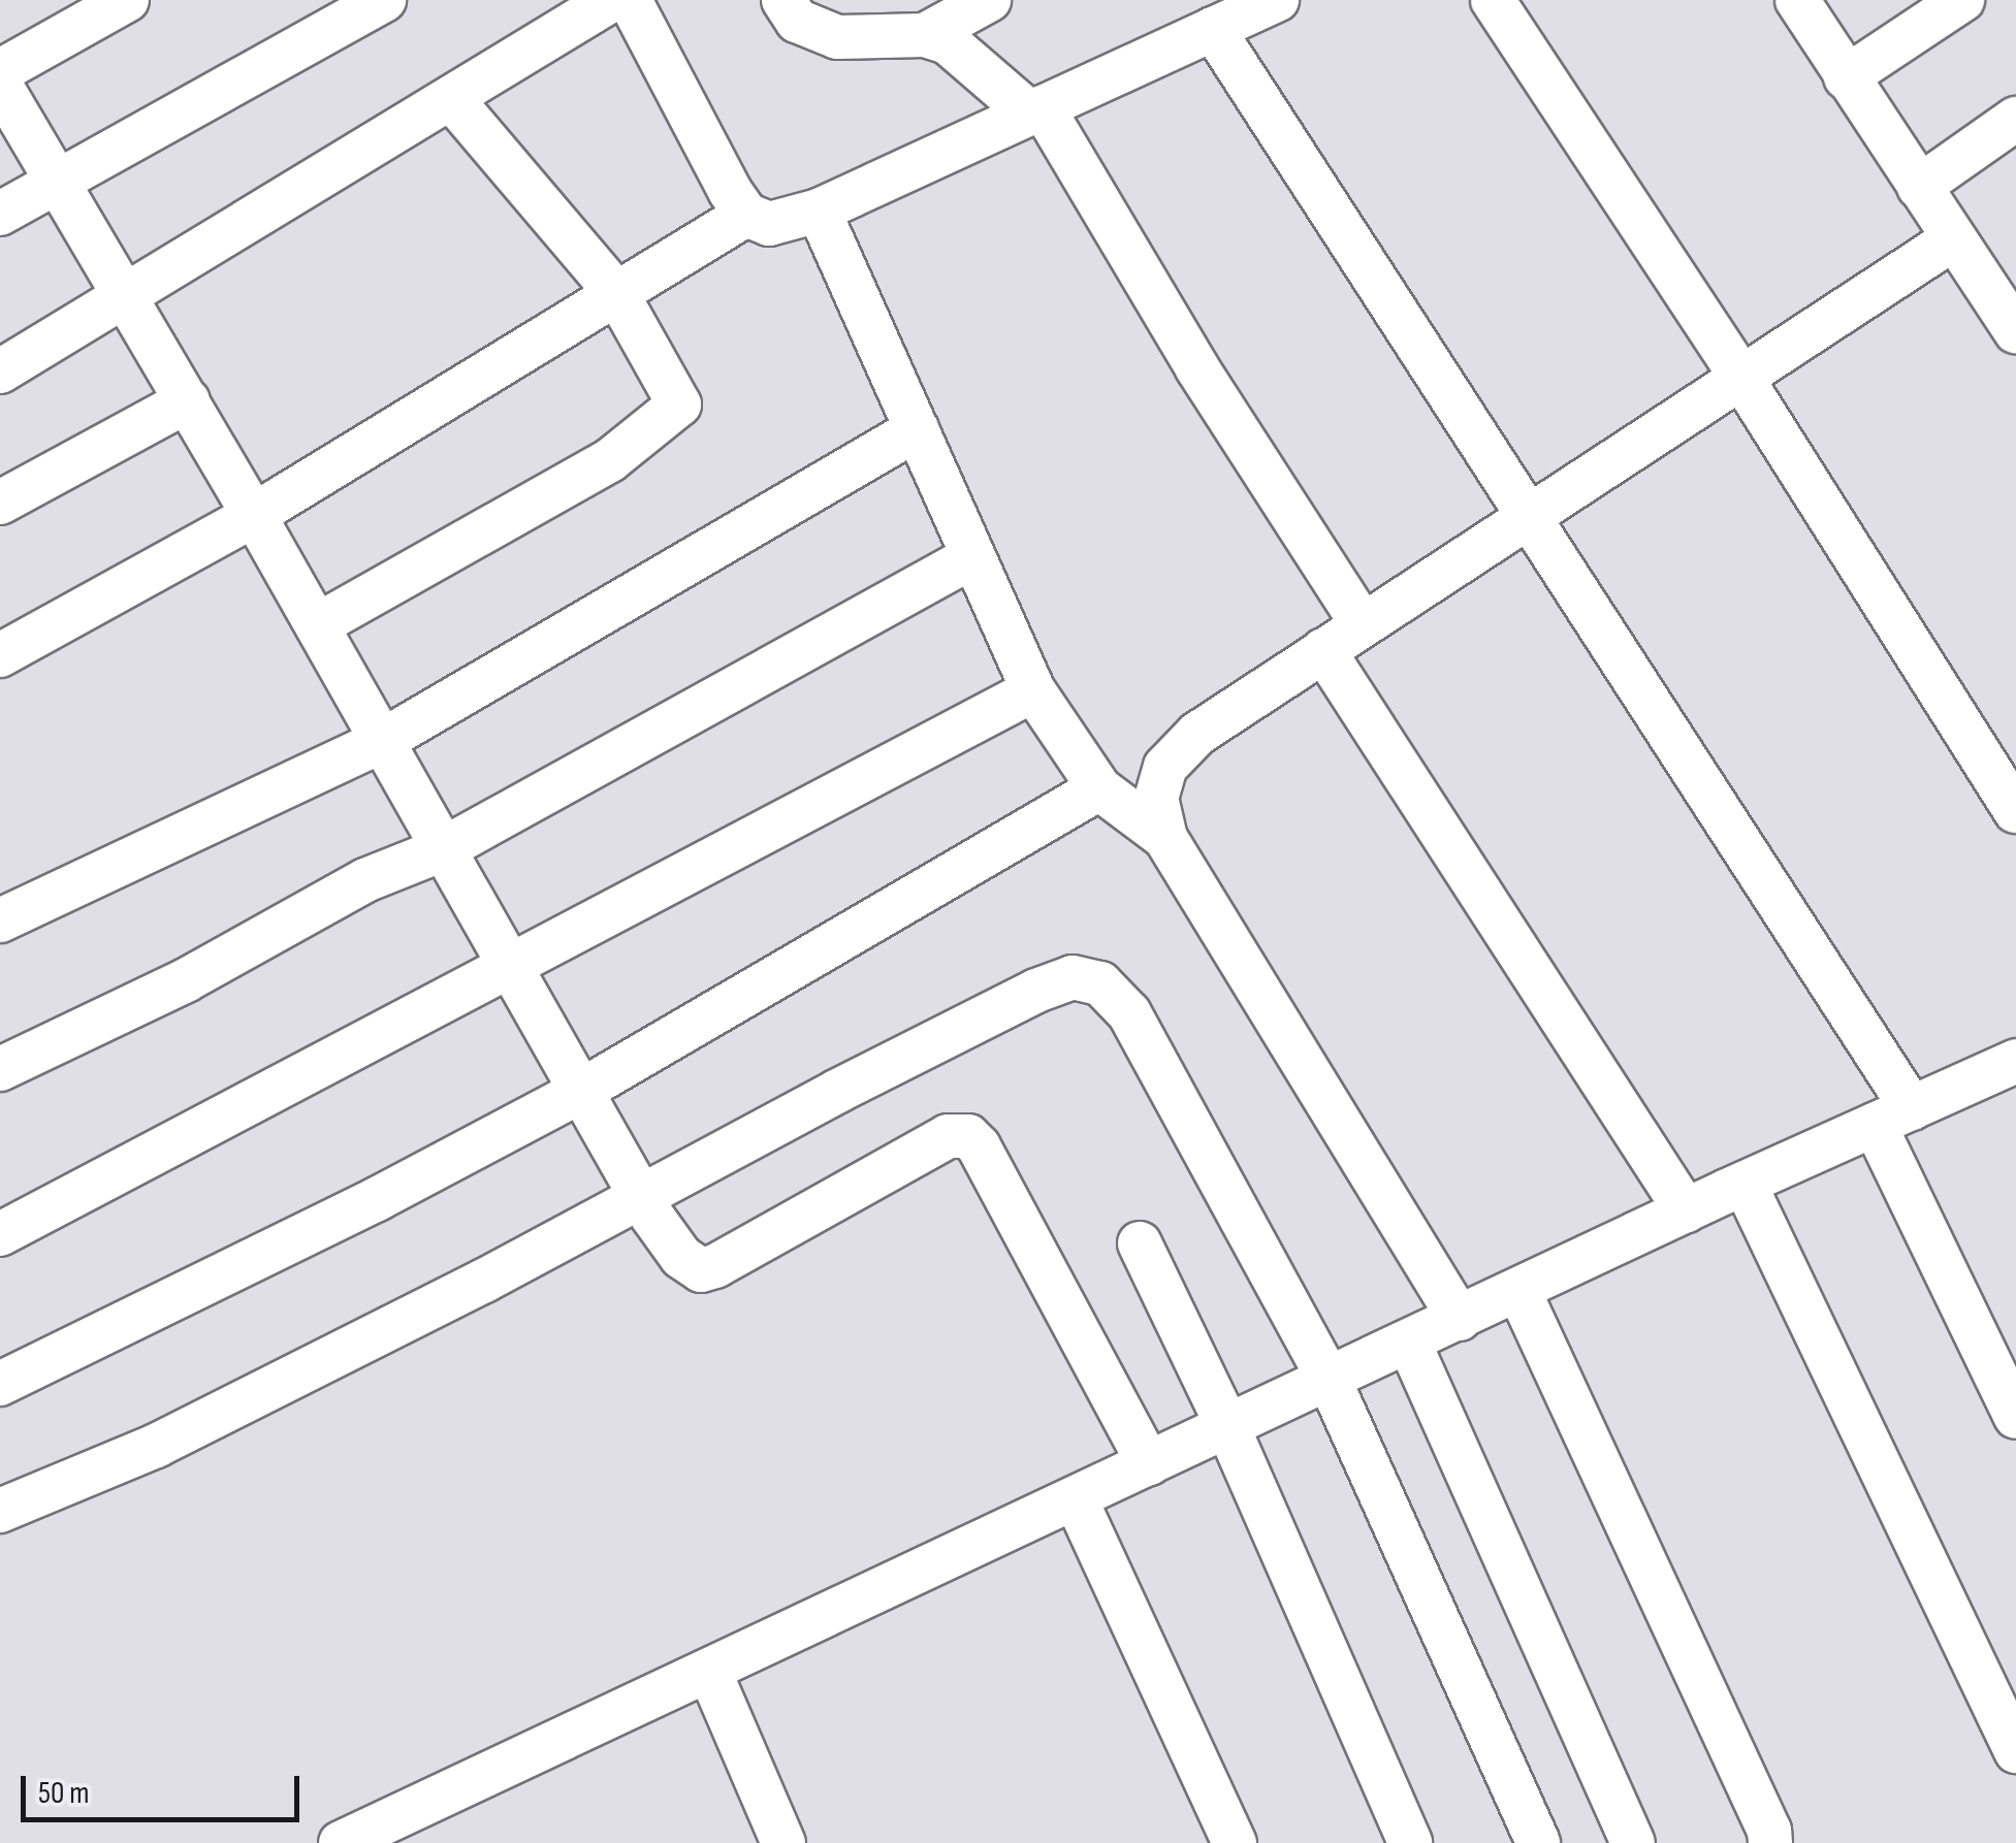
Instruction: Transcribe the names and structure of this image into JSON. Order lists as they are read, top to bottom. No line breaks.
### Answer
{"scale_bar":"50 m"}
